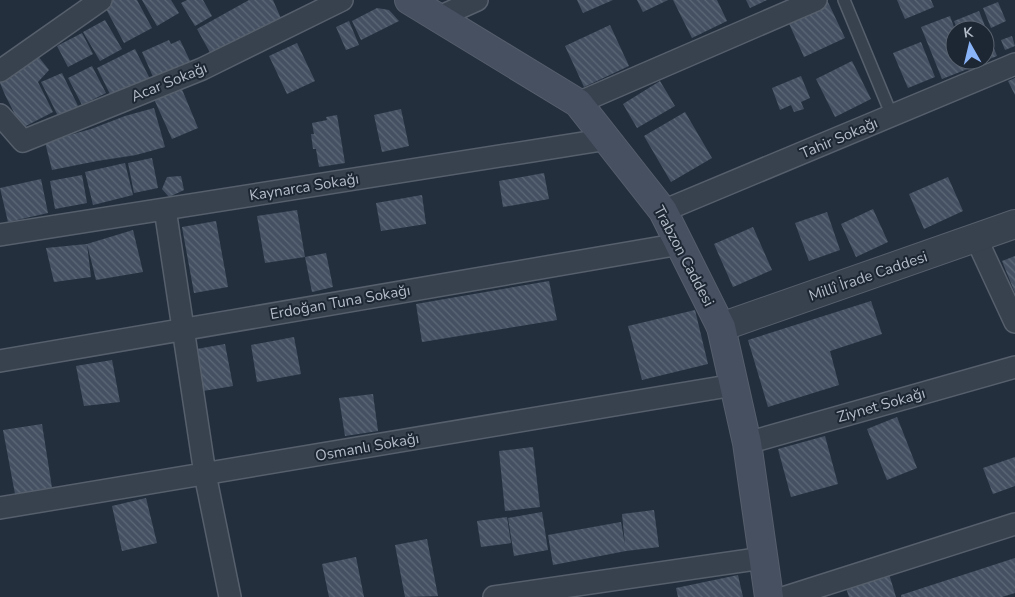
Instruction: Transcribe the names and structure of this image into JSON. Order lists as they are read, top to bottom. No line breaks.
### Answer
{"streets":{"main road":["Trabzon Caddesi"],"street":["Acar Sokağı","Tahir Sokağı","Kaynarca Sokağı","Millî İrade Caddesi","Erdoğan Tuna Sokağı","Ziynet Sokağı","Osmanlı Sokağı"]},"crossings":[["Tahir Sokağı","Trabzon Caddesi"],["Kaynarca Sokağı","Trabzon Caddesi"],["Trabzon Caddesi","Millî İrade Caddesi"],["Trabzon Caddesi","Erdoğan Tuna Sokağı"],["Trabzon Caddesi","Ziynet Sokağı"],["Trabzon Caddesi","Osmanlı Sokağı"]],"north":"top"}
